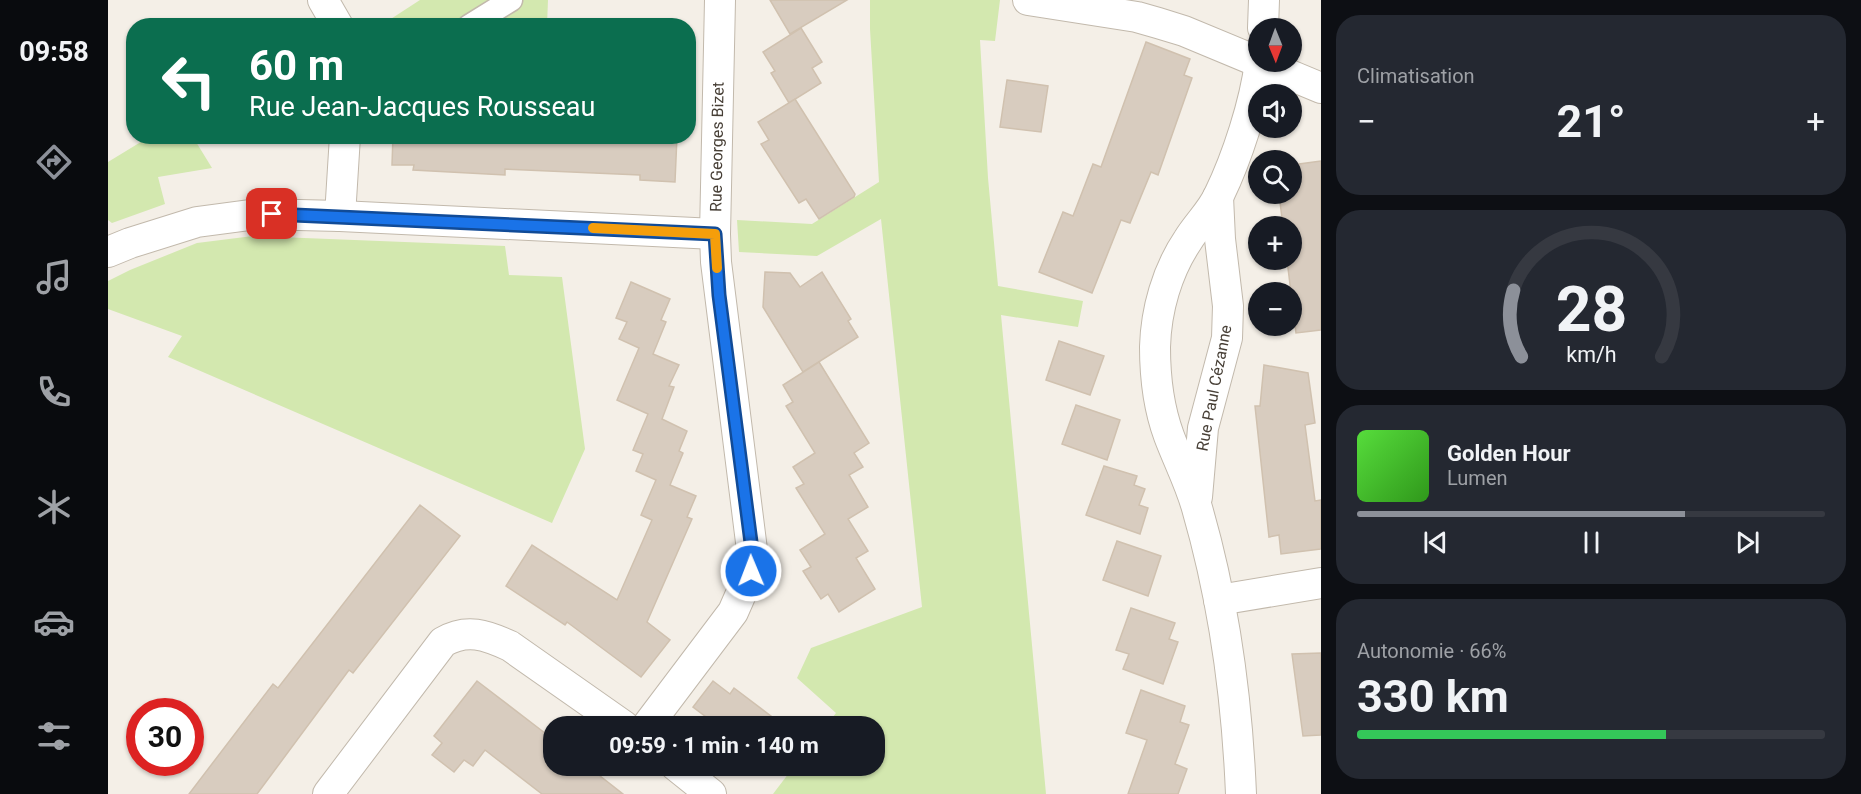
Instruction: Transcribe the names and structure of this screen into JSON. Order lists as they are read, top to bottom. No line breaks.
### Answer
{"streets":{"street":["Rue Georges Bizet","Rue Paul Cézanne"]},"north":"bottom","page":{"tabs":"09:58","tile":["Climatisation",["Autonomie · 66%","330 km"]],"map_buttons":["+","−"],"turn":["60 m","Rue Jean-Jacques Rousseau"],"heat":["−","21°","+"],"song":["Golden Hour","Lumen"],"limit":"30","trip":"09:59 · 1 min · 140 m","gauge":["28","km/h"]}}
